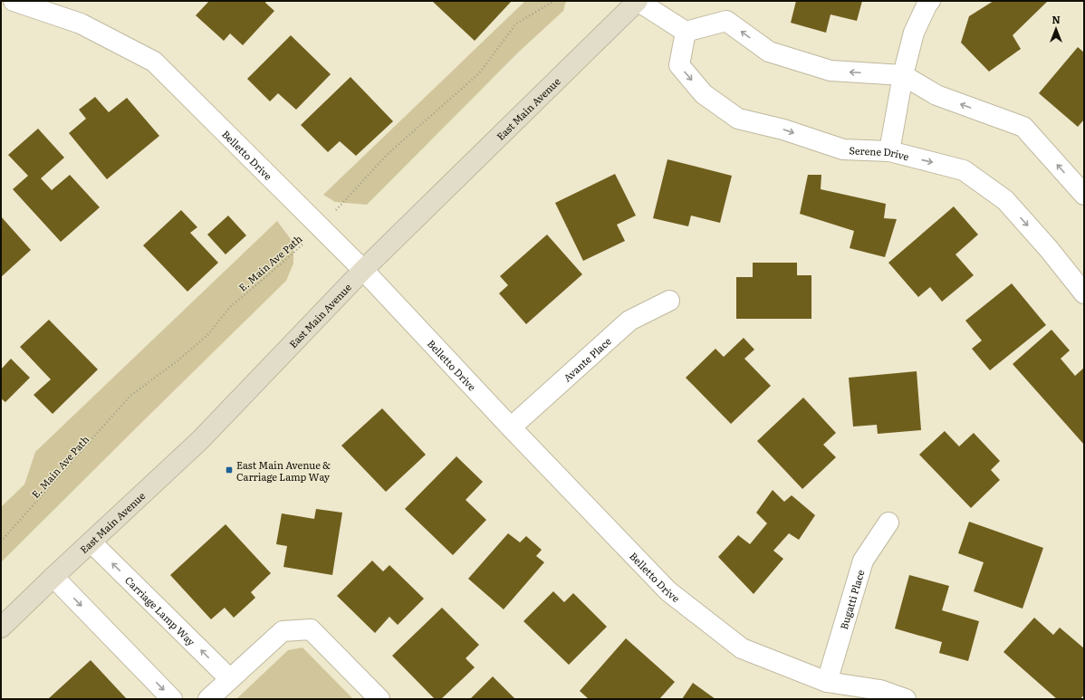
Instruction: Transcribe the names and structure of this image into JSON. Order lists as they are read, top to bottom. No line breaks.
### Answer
{"streets":{"main road":["East Main Avenue"],"street":["Serene Drive","Belletto Drive","Avante Place","Bugatti Place","Carriage Lamp Way"],"path":["E. Main Ave Path"]},"crossings":[["East Main Avenue","Belletto Drive"],["East Main Avenue","Carriage Lamp Way"],["Belletto Drive","E. Main Ave Path"],["Belletto Drive","Avante Place"],["Belletto Drive","Bugatti Place"]],"places":{"transit":["East Main Avenue & Carriage Lamp Way"]},"north":"top"}
